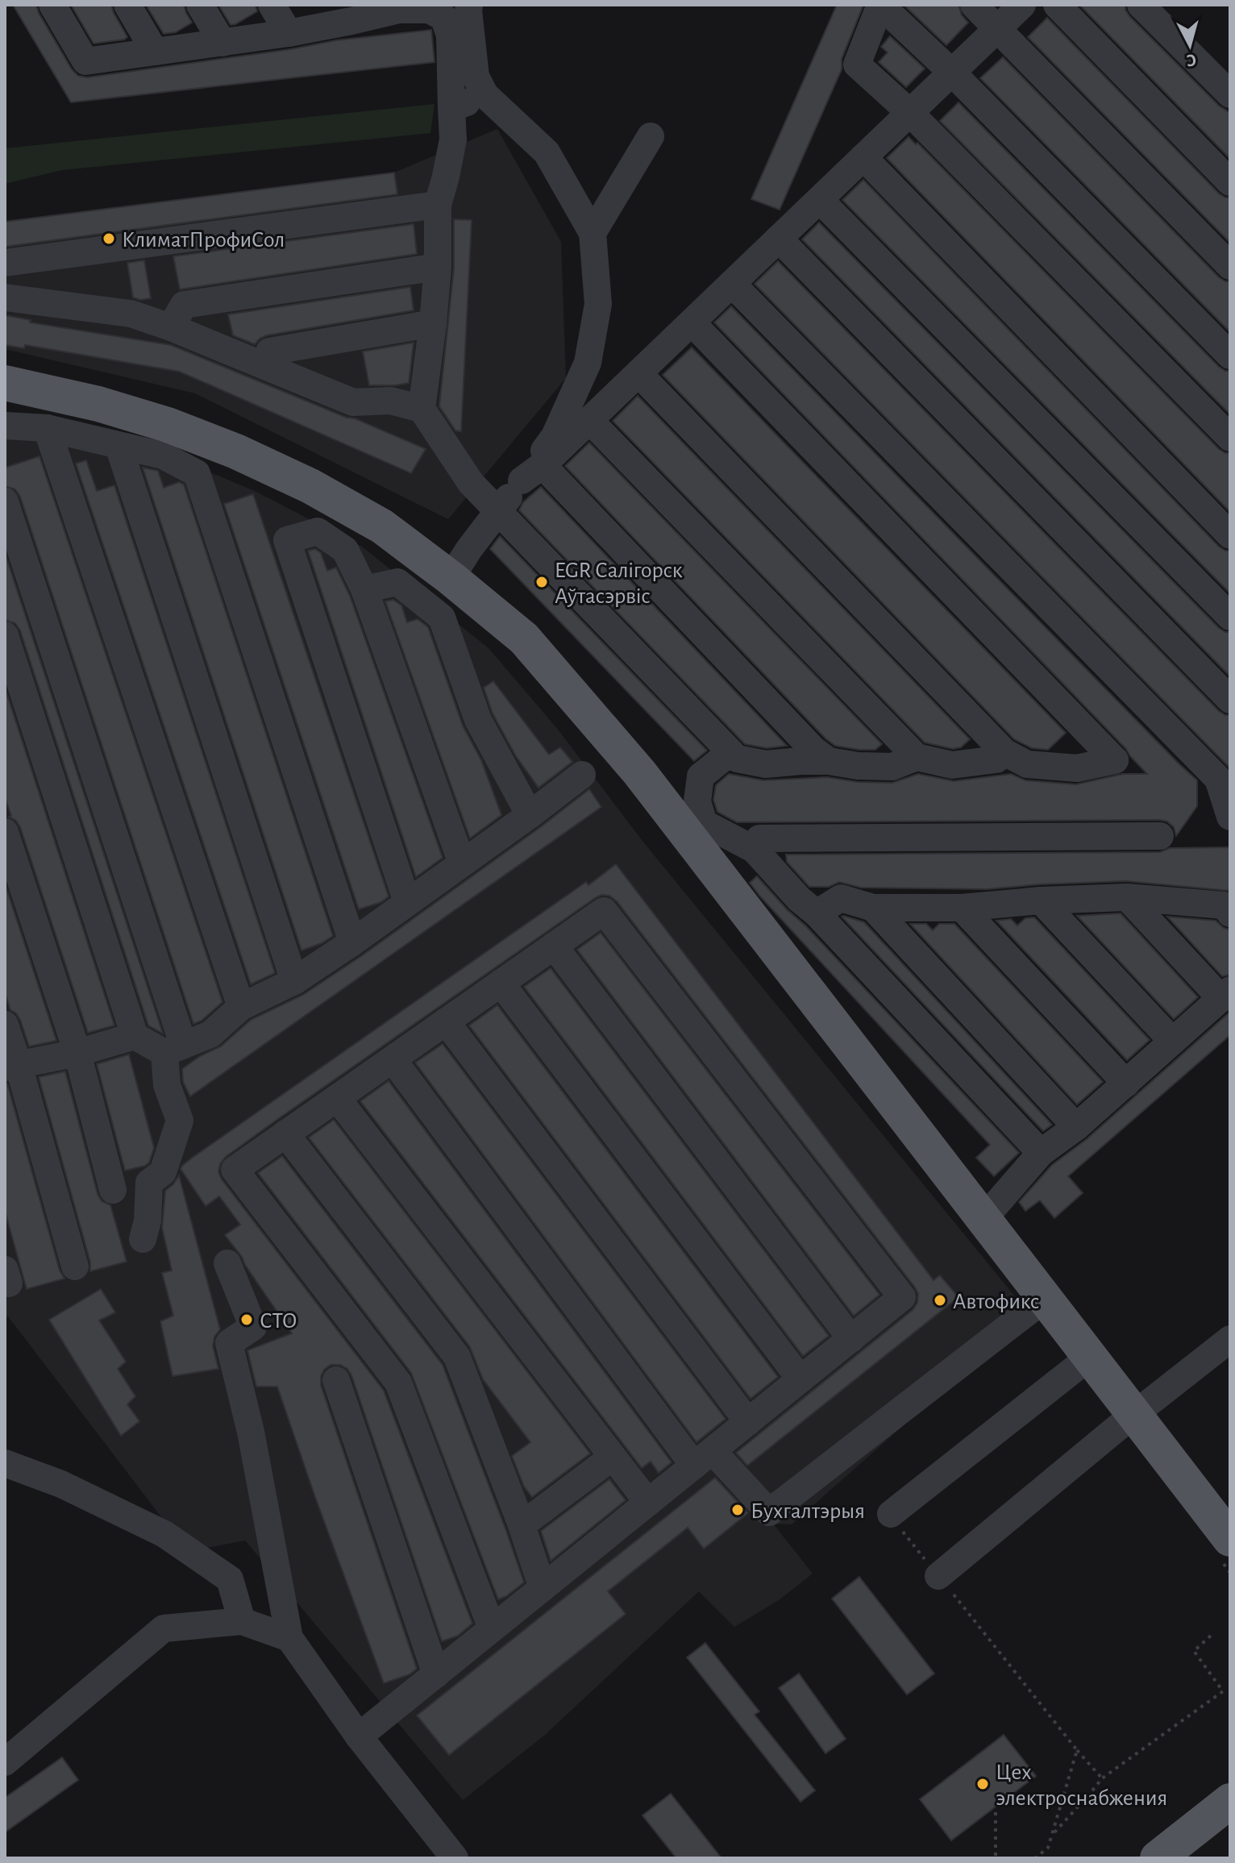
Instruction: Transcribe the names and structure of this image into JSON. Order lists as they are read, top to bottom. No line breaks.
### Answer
{"places":["КлиматПрофиСол","EGR Салігорск Аўтасэрвіс","Автофикс","СТО","Бухгалтэрыя","Цех электроснабжения"],"north":"bottom"}
